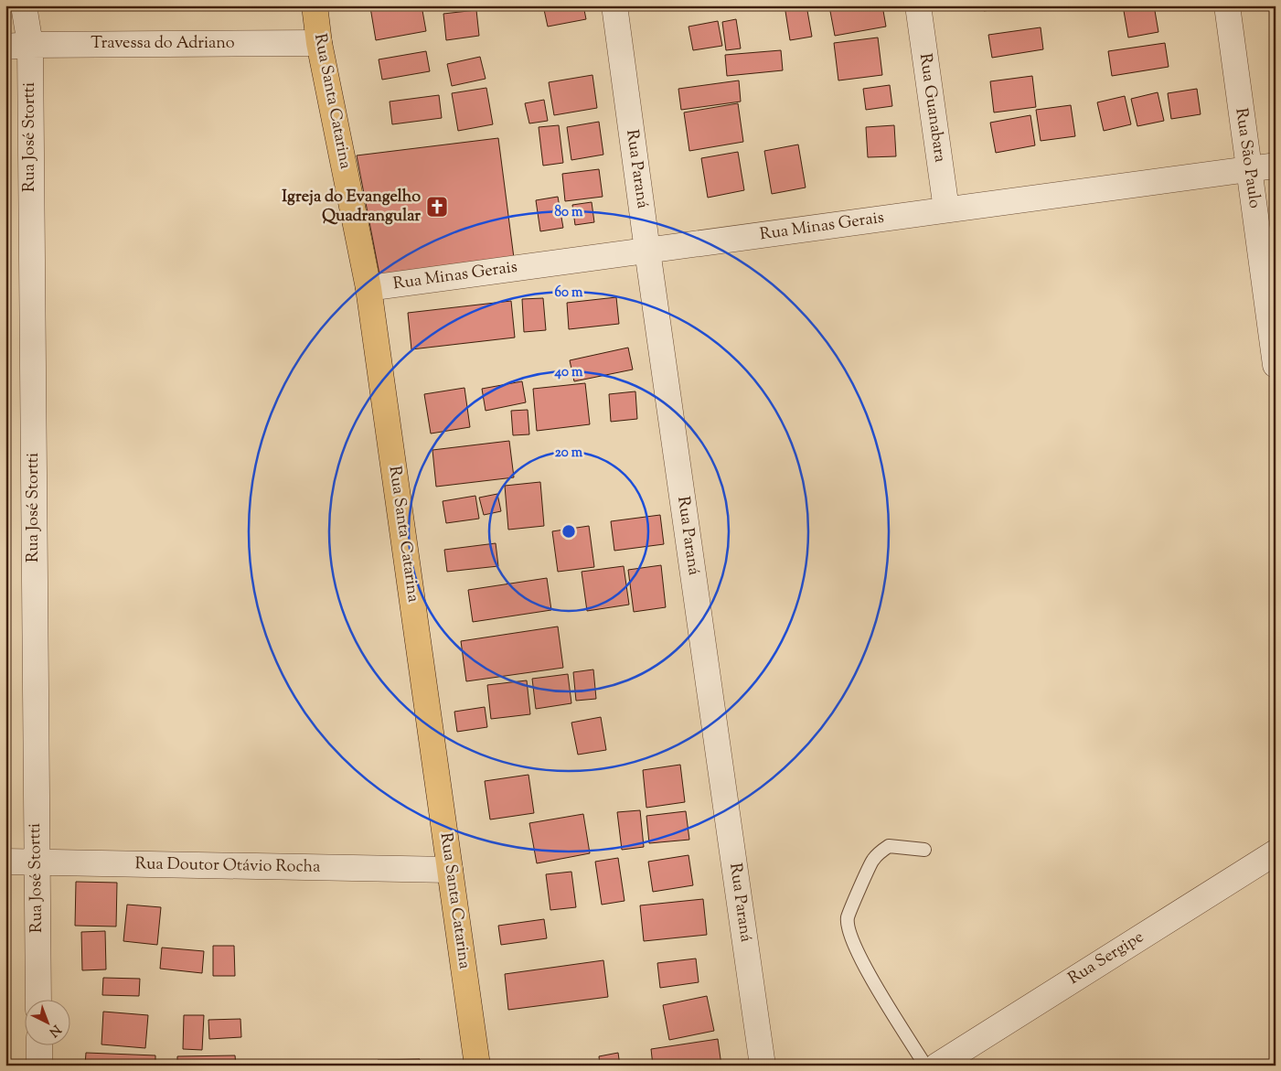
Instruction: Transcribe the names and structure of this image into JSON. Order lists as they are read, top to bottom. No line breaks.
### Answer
{"streets":{"main road":["Rua Santa Catarina"],"street":["Travessa do Adriano","Rua Guanabara","Rua José Stortti","Rua São Paulo","Rua Paraná","Rua Minas Gerais","Rua Doutor Otávio Rocha","Rua Sergipe"]},"crossings":[["Travessa do Adriano","Rua Santa Catarina"],["Travessa do Adriano","Rua José Stortti"],["Rua Santa Catarina","Rua Minas Gerais"],["Rua Santa Catarina","Rua Doutor Otávio Rocha"],["Rua Guanabara","Rua Minas Gerais"],["Rua José Stortti","Rua Doutor Otávio Rocha"],["Rua São Paulo","Rua Minas Gerais"],["Rua Paraná","Rua Minas Gerais"]],"places":{"church":["Igreja do Evangelho Quadrangular"]},"north":"bottom right","rings":["80 m","60 m","40 m","20 m"]}
